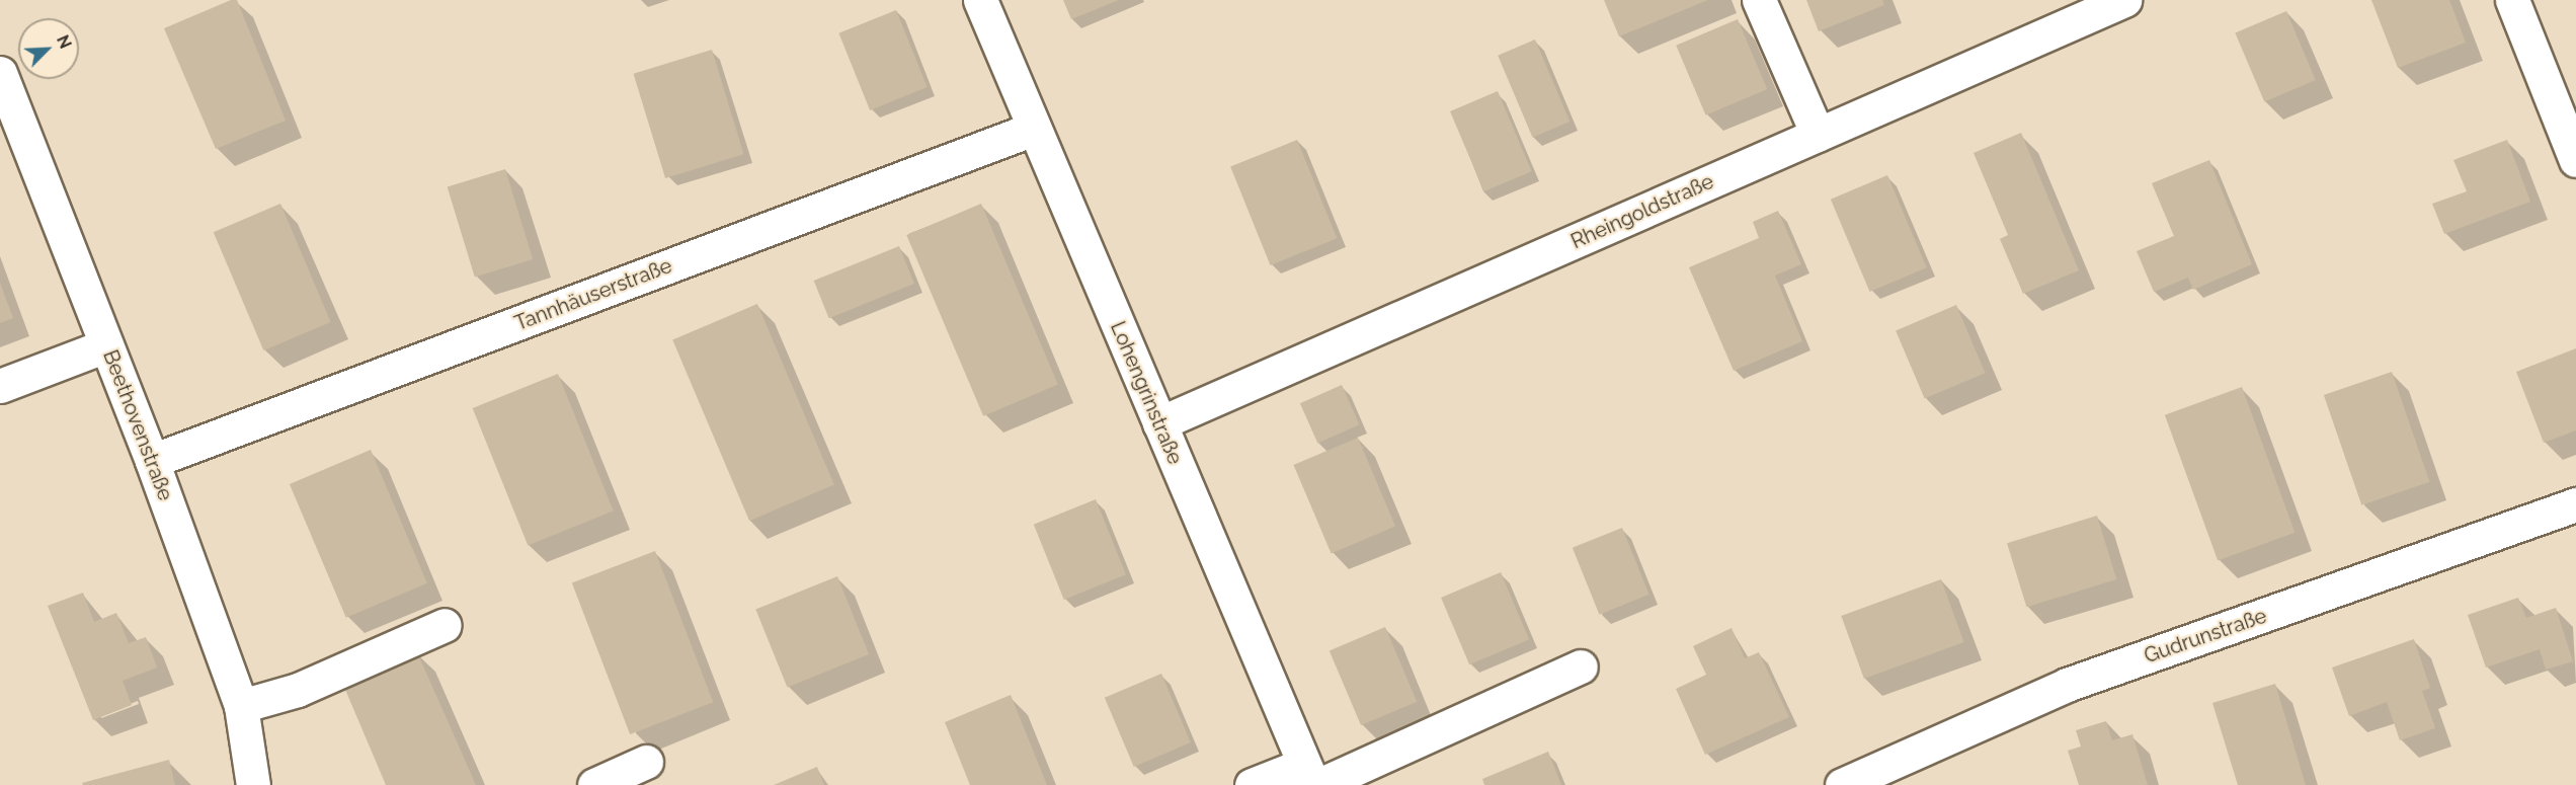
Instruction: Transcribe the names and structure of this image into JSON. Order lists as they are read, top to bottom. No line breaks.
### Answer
{"streets":{"street":["Rheingoldstraße","Tannhäuserstraße","Lohengrinstraße","Beethovenstraße","Gudrunstraße"]},"crossings":[["Rheingoldstraße","Lohengrinstraße"],["Tannhäuserstraße","Lohengrinstraße"],["Tannhäuserstraße","Beethovenstraße"]],"north":"top right"}
